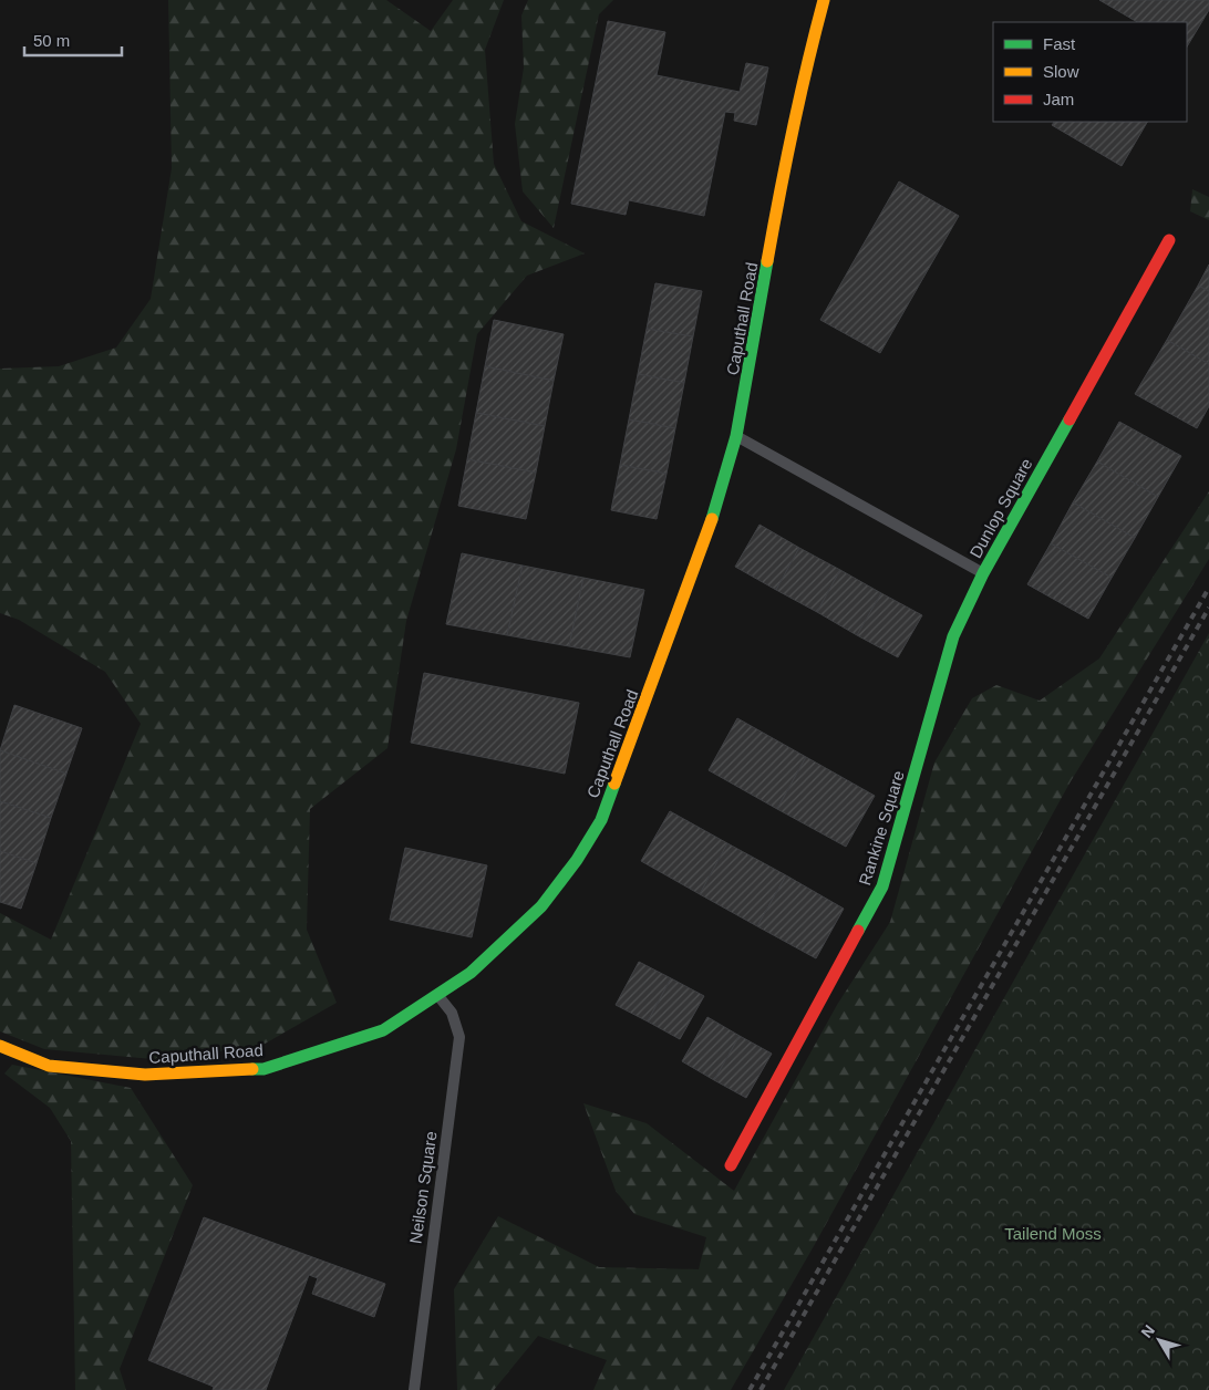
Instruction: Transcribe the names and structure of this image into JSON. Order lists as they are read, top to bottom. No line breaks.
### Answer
{"streets":{"street":["Caputhall Road","Dunlop Square","Rankine Square","Neilson Square"]},"crossings":[["Caputhall Road","Dunlop Square"],["Caputhall Road","Neilson Square"],["Dunlop Square","Rankine Square"]],"parks":["Tailend Moss"],"legend":["Fast","Slow","Jam"],"scale_bar":"50 m","north":"top left"}
